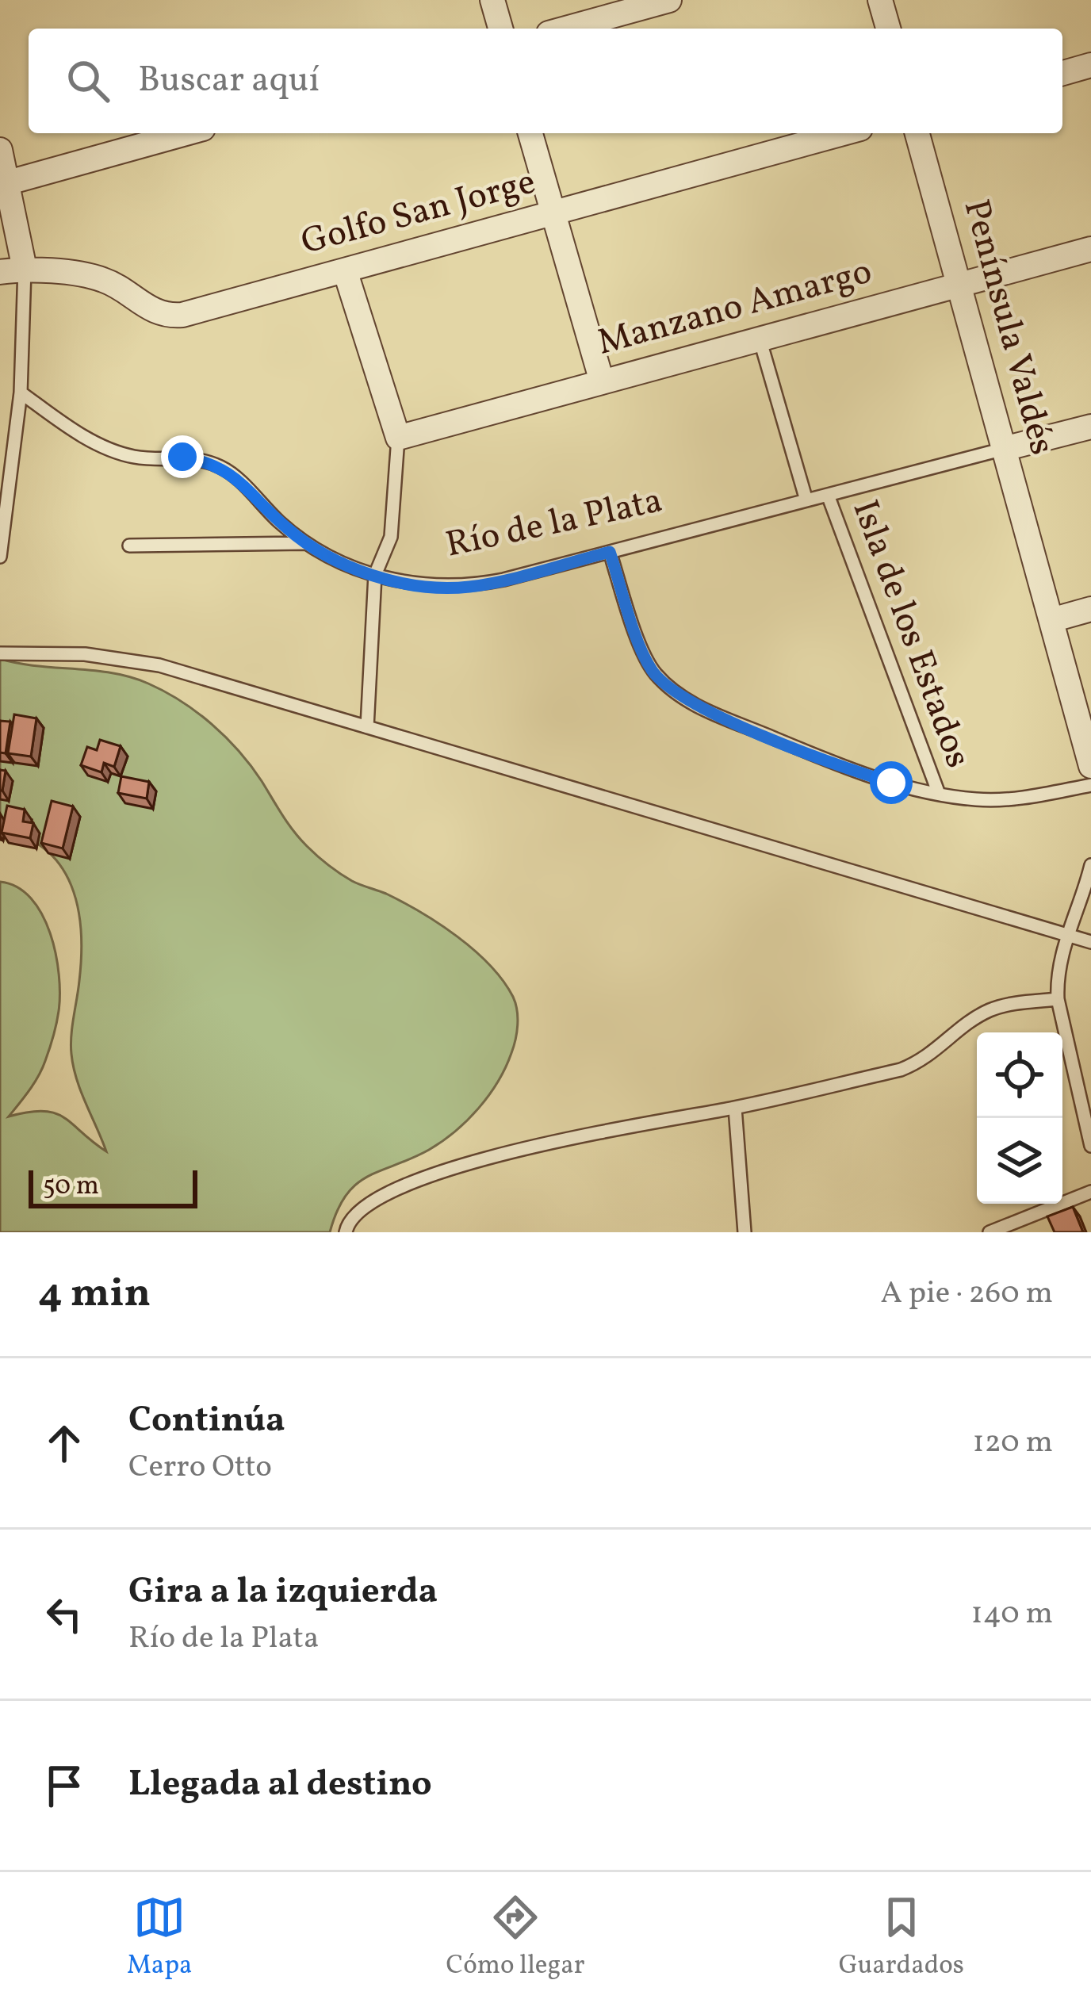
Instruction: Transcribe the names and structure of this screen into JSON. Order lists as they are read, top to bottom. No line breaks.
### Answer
{"streets":{"street":["Golfo San Jorge","Manzano Amargo","Península Valdés","Río de la Plata"],"lane":["Isla de los Estados"]},"crossings":[["Manzano Amargo","Península Valdés"],["Manzano Amargo","Isla de los Estados"],["Península Valdés","Río de la Plata"],["Río de la Plata","Isla de los Estados"]],"scale_bar":"50 m","page":{"search":"Buscar aquí","scale":"50 m","heading":["4 min","A pie · 260 m"],"list":[["Continúa","Cerro Otto","120 m"],["Gira a la izquierda","Río de la Plata","140 m"],"Llegada al destino"],"nav":["Mapa","Cómo llegar","Guardados"]}}
